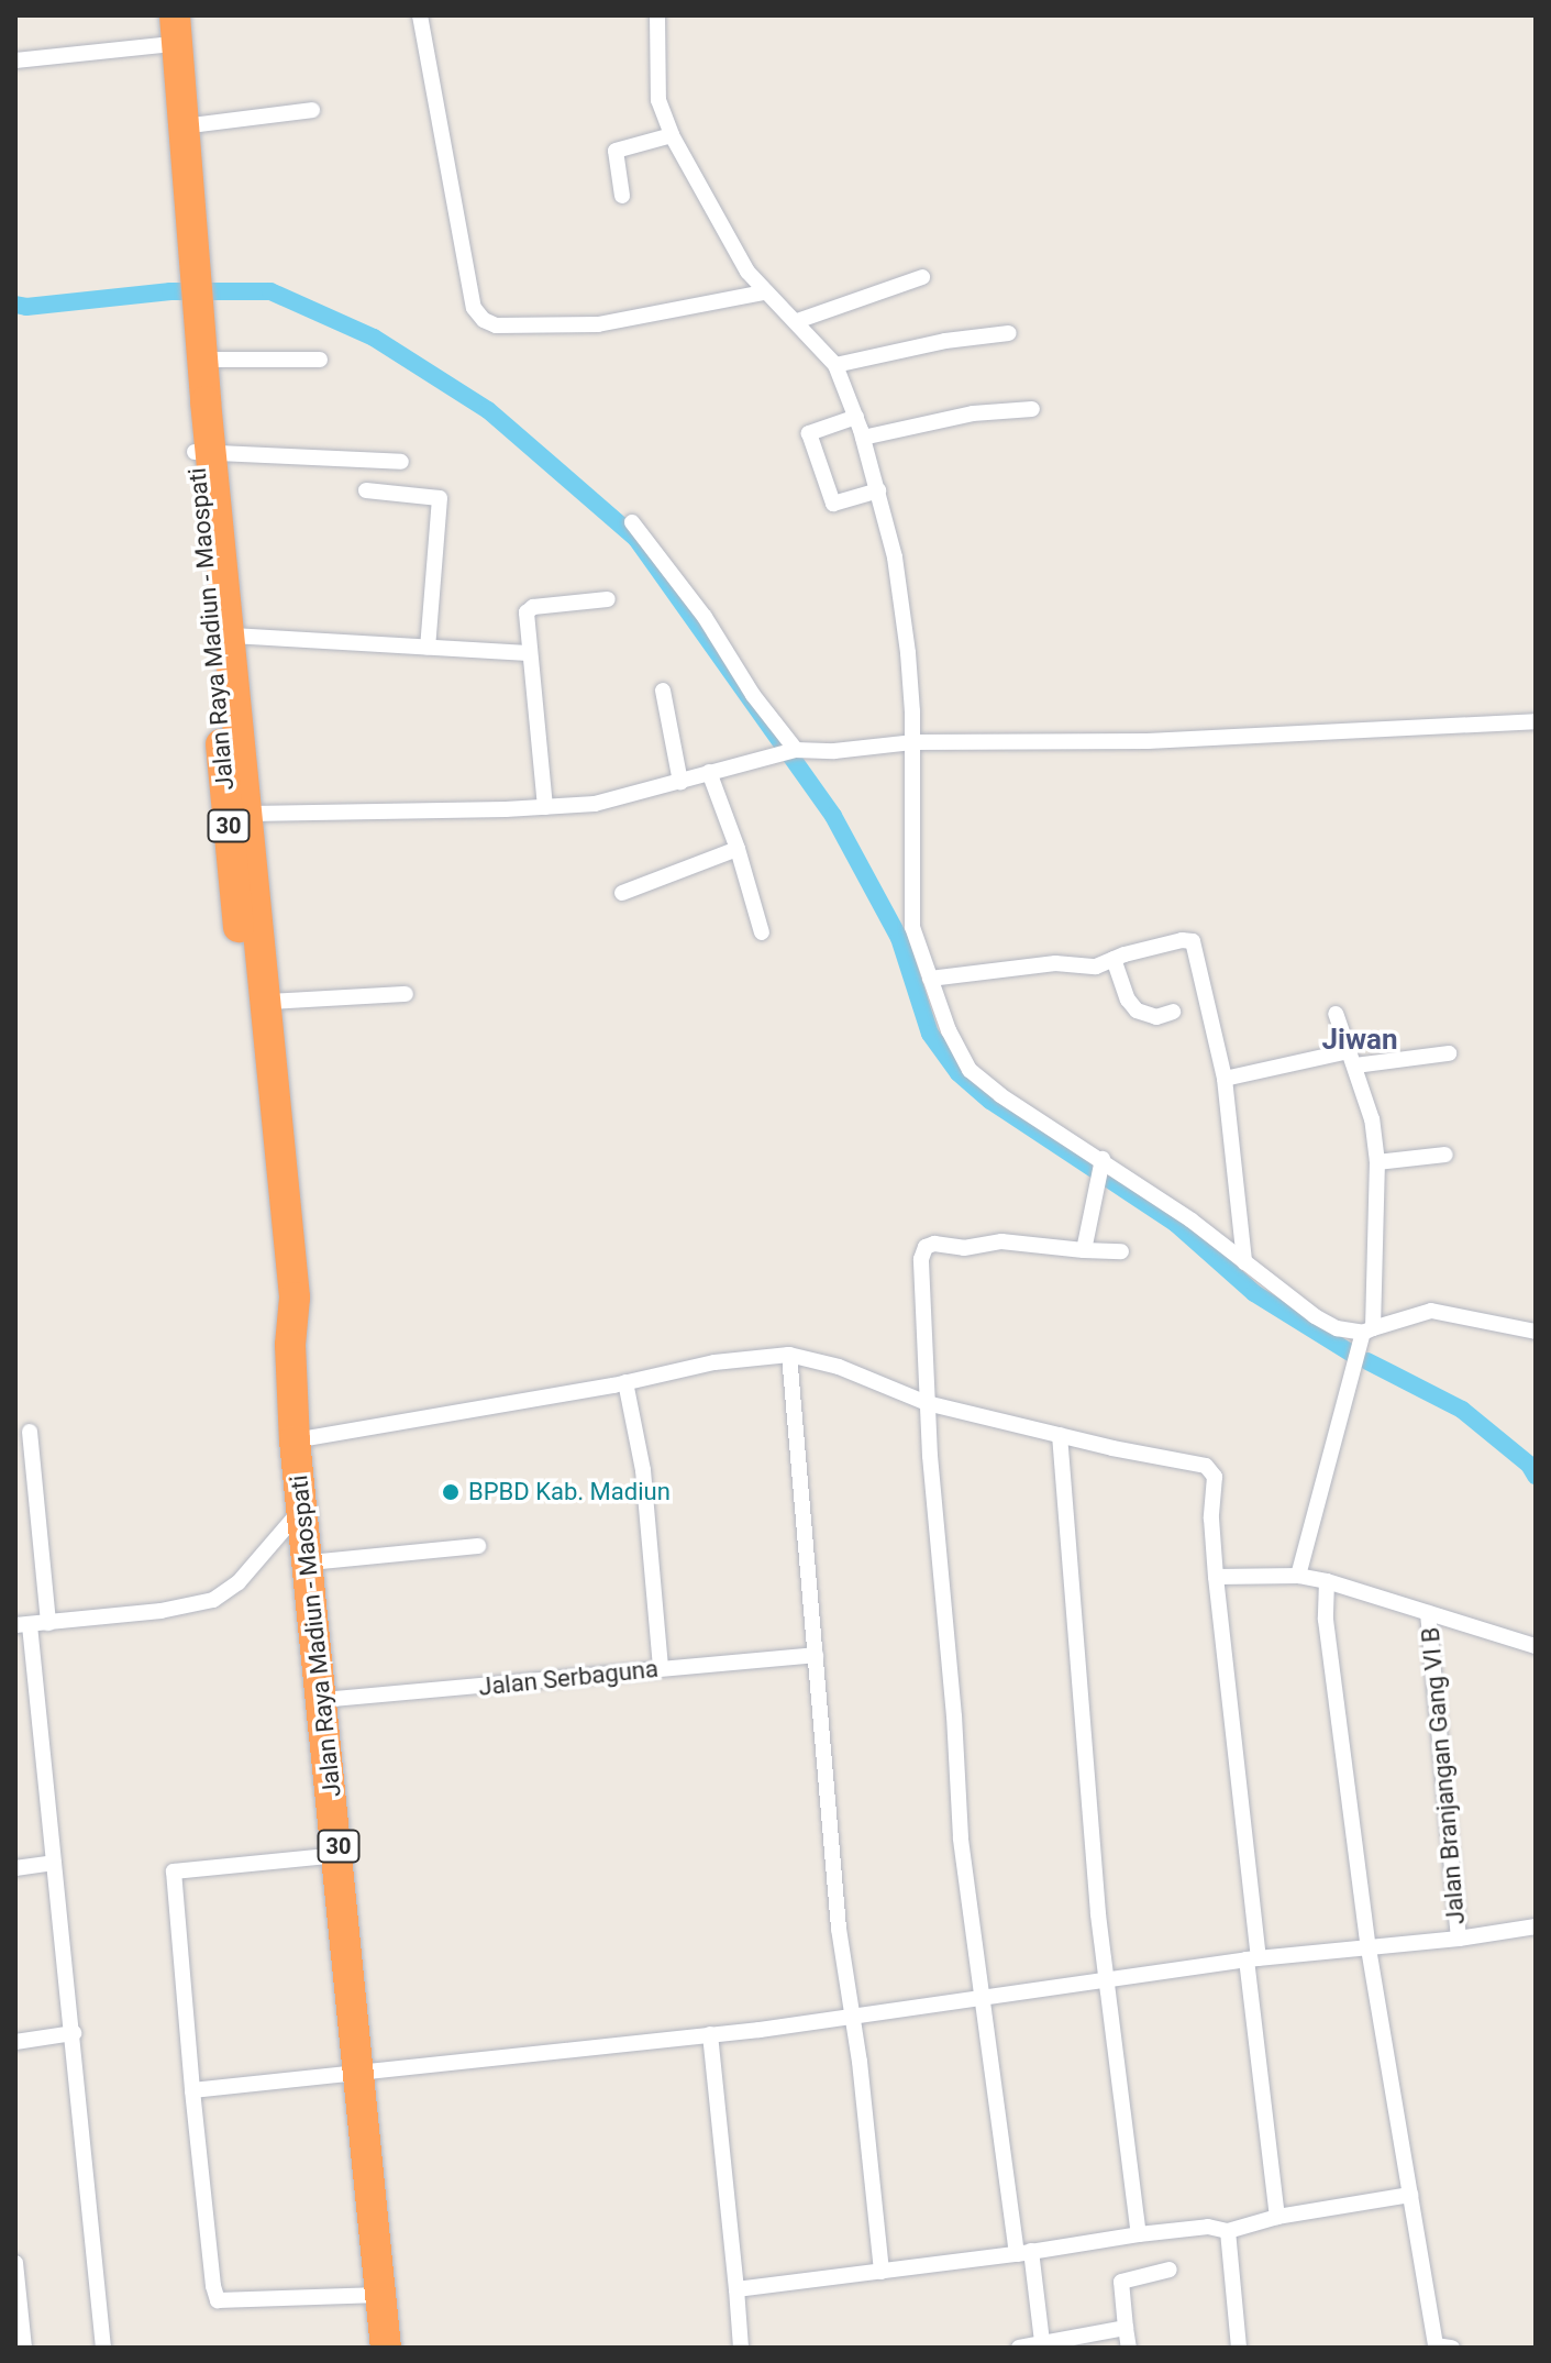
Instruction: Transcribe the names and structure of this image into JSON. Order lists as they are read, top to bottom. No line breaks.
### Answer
{"streets":{"highway":["Jalan Raya Madiun - Maospati","30"],"street":["Jalan Serbaguna","Jalan Branjangan Gang VI B"]},"crossings":[["Jalan Raya Madiun - Maospati","Jalan Serbaguna"]],"districts":["Jiwan"],"places":["BPBD Kab. Madiun"]}
